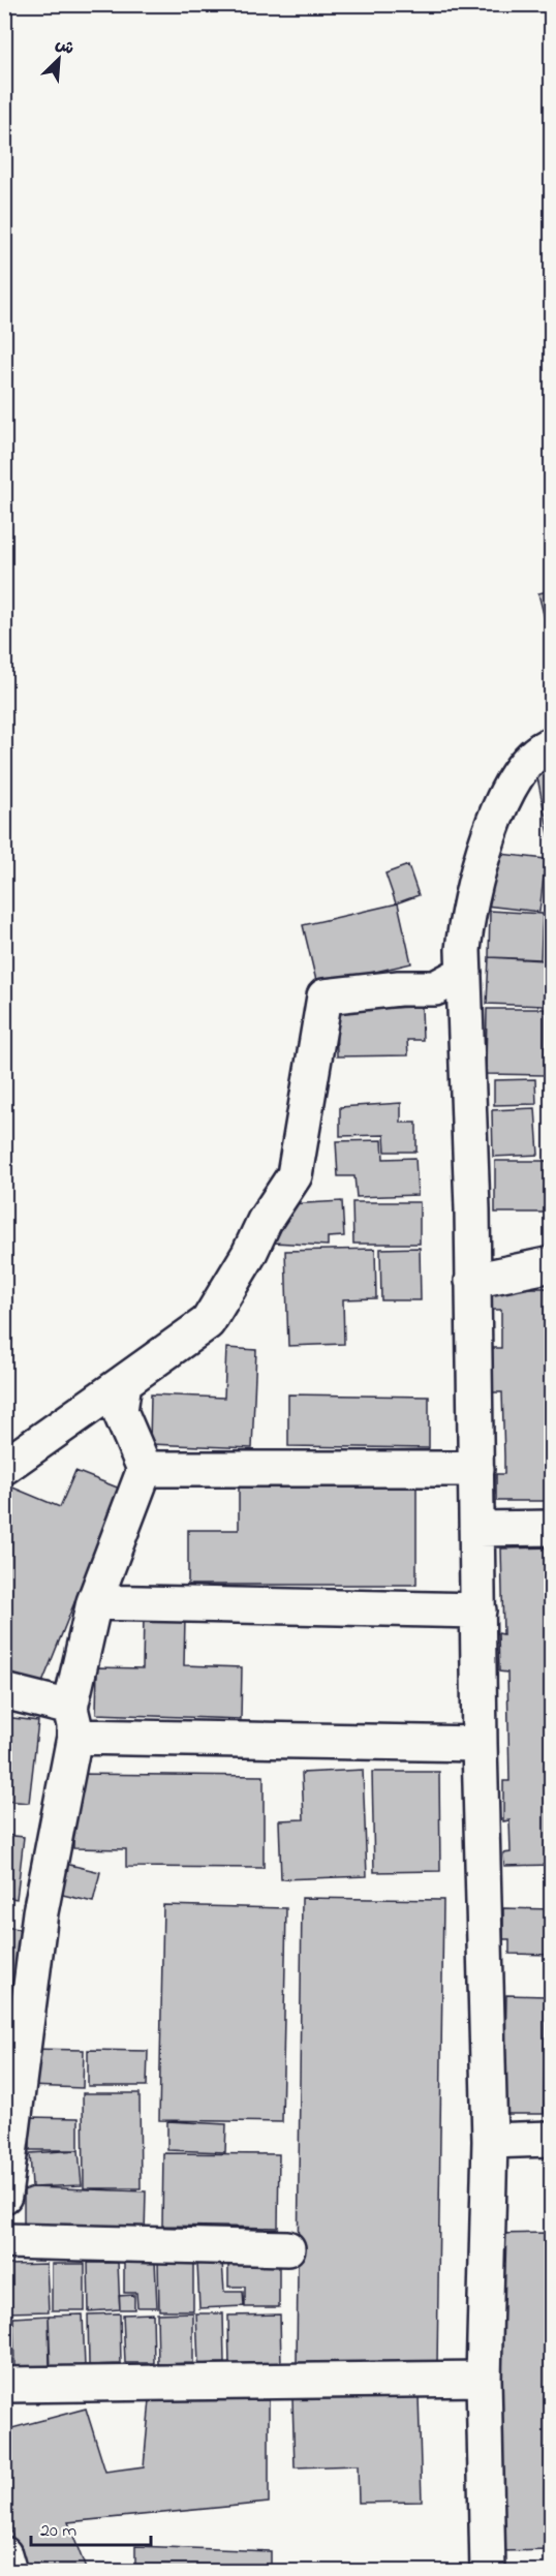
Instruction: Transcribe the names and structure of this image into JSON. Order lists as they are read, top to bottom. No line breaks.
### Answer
{"scale_bar":"20 m","north":"top right"}
